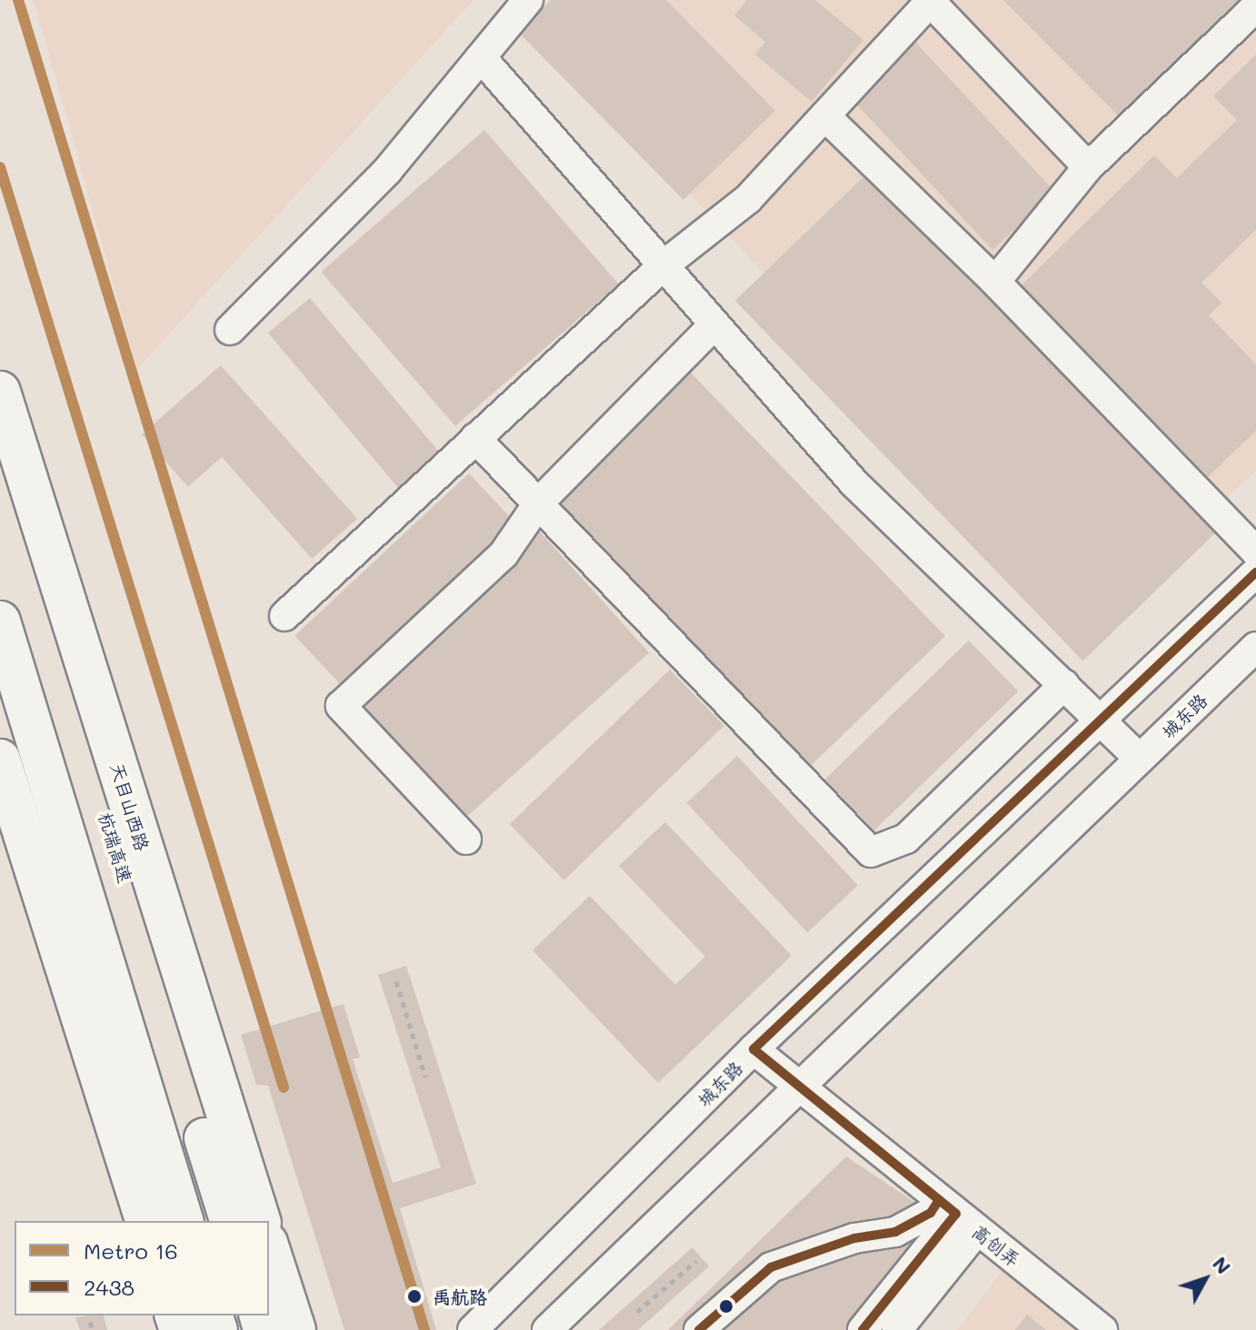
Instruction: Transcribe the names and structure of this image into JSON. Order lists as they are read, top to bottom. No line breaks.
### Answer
{"streets":{"highway":["天目山西路","杭瑞高速"],"street":["城东路","高创弄"]},"crossings":[["城东路","高创弄"]],"places":["禹航路"],"lines":["metro line 16","transit line 2438"],"legend":["Metro 16","2438"],"north":"top right"}
